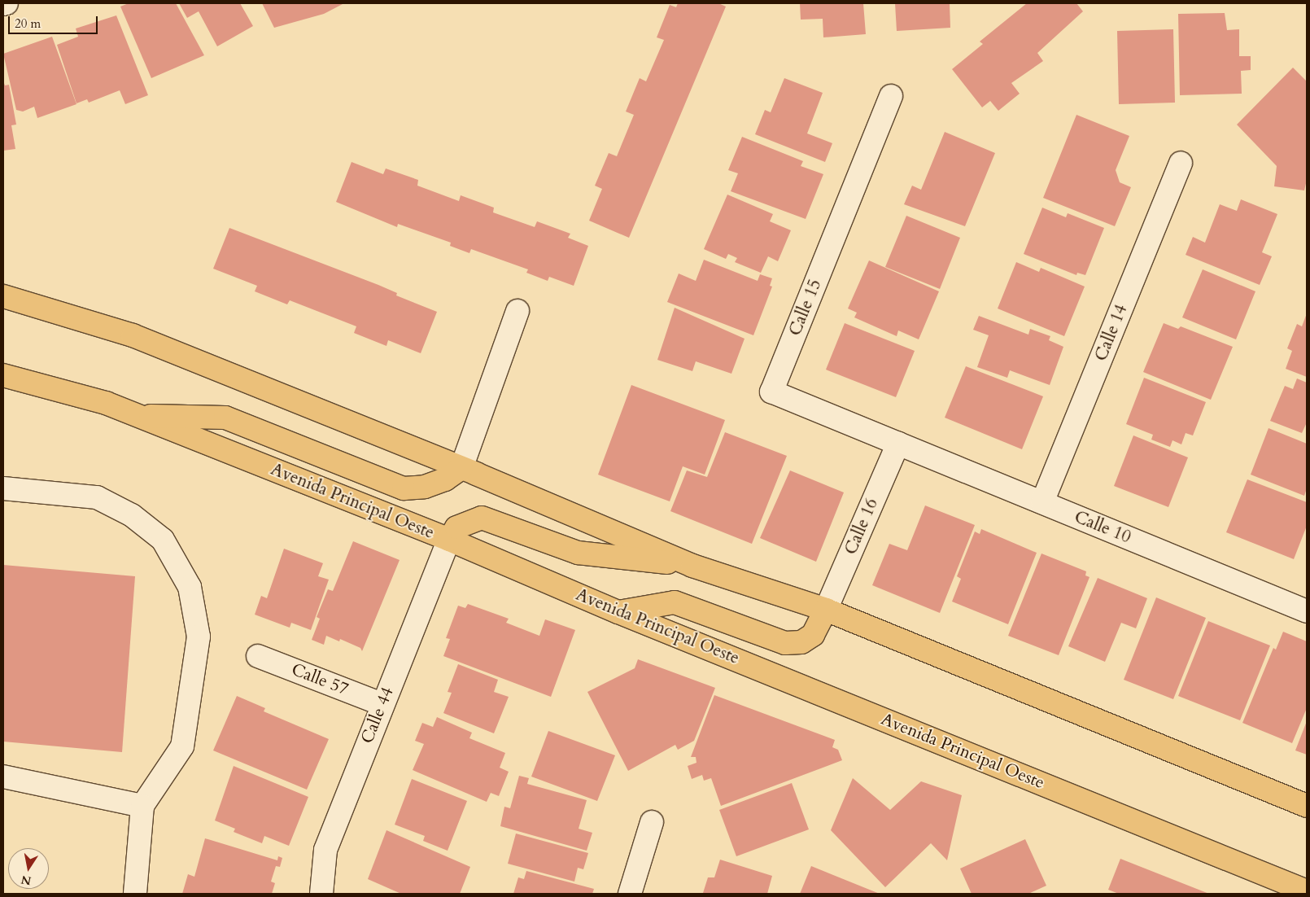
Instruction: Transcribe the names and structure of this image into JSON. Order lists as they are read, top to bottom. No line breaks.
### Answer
{"streets":{"main road":["Avenida Principal Oeste"],"street":["Calle 15","Calle 14","Calle 16","Calle 10","Calle 57","Calle 44"]},"crossings":[["Calle 15","Calle 16"],["Calle 15","Calle 10"],["Calle 14","Calle 10"],["Avenida Principal Oeste","Calle 44"],["Calle 16","Calle 10"],["Calle 57","Calle 44"]],"scale_bar":"20 m","north":"bottom"}
